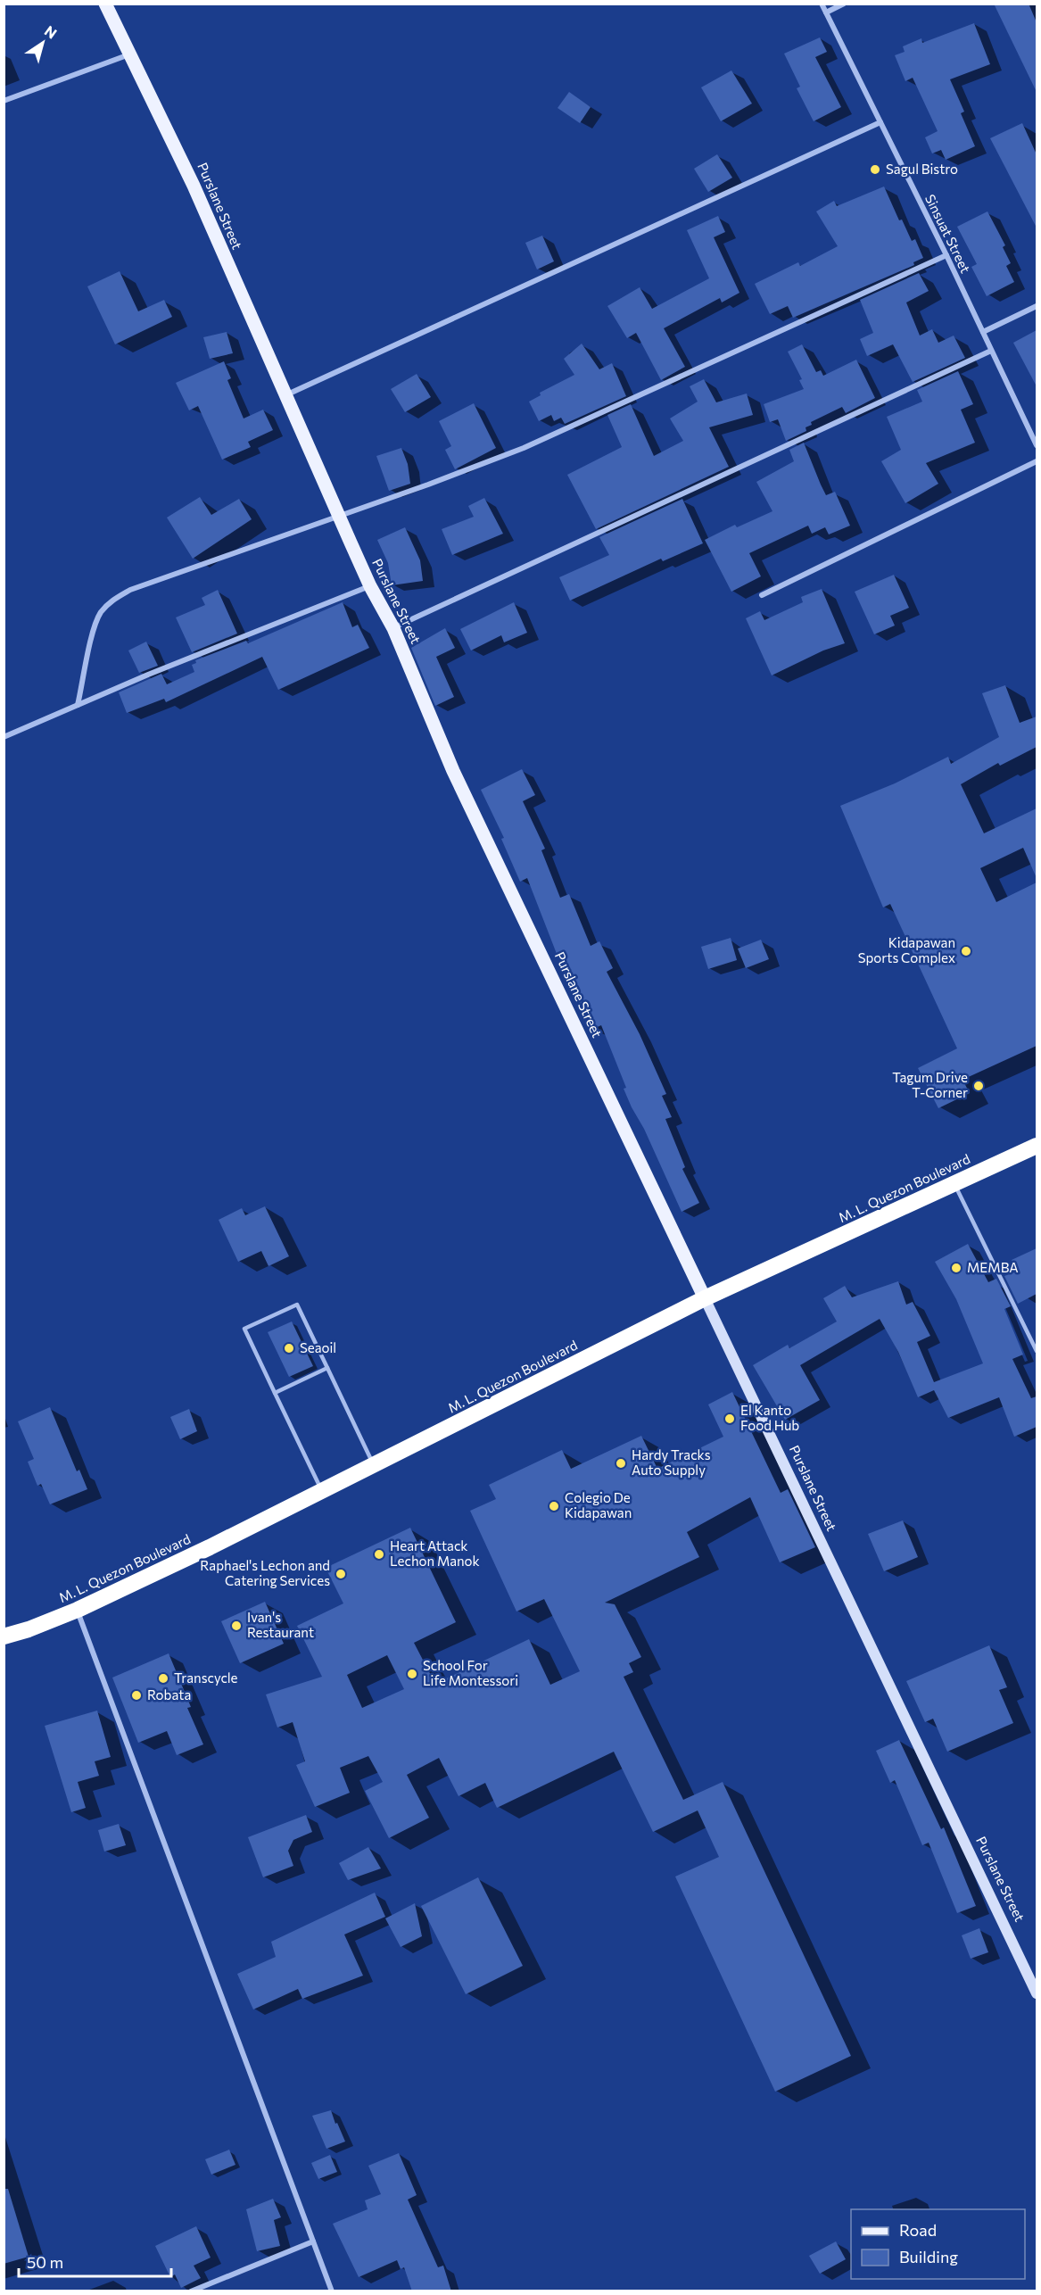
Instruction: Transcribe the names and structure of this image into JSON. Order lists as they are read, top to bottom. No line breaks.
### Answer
{"streets":{"highway":["M. L. Quezon Boulevard"],"main road":["Purslane Street"],"street":["Sinsuat Street"]},"crossings":[["Purslane Street","M. L. Quezon Boulevard"]],"places":["Sagul Bistro","Kidapawan Sports Complex","Tagum Drive T-Corner","MEMBA","Seaoil","El Kanto Food Hub","Hardy Tracks Auto Supply","Colegio De Kidapawan","Heart Attack Lechon Manok","Raphael's Lechon and Catering Services","Ivan's Restaurant","School For Life Montessori","Transcycle","Robata"],"legend":["Road","Building"],"scale_bar":"50 m","north":"top right"}
